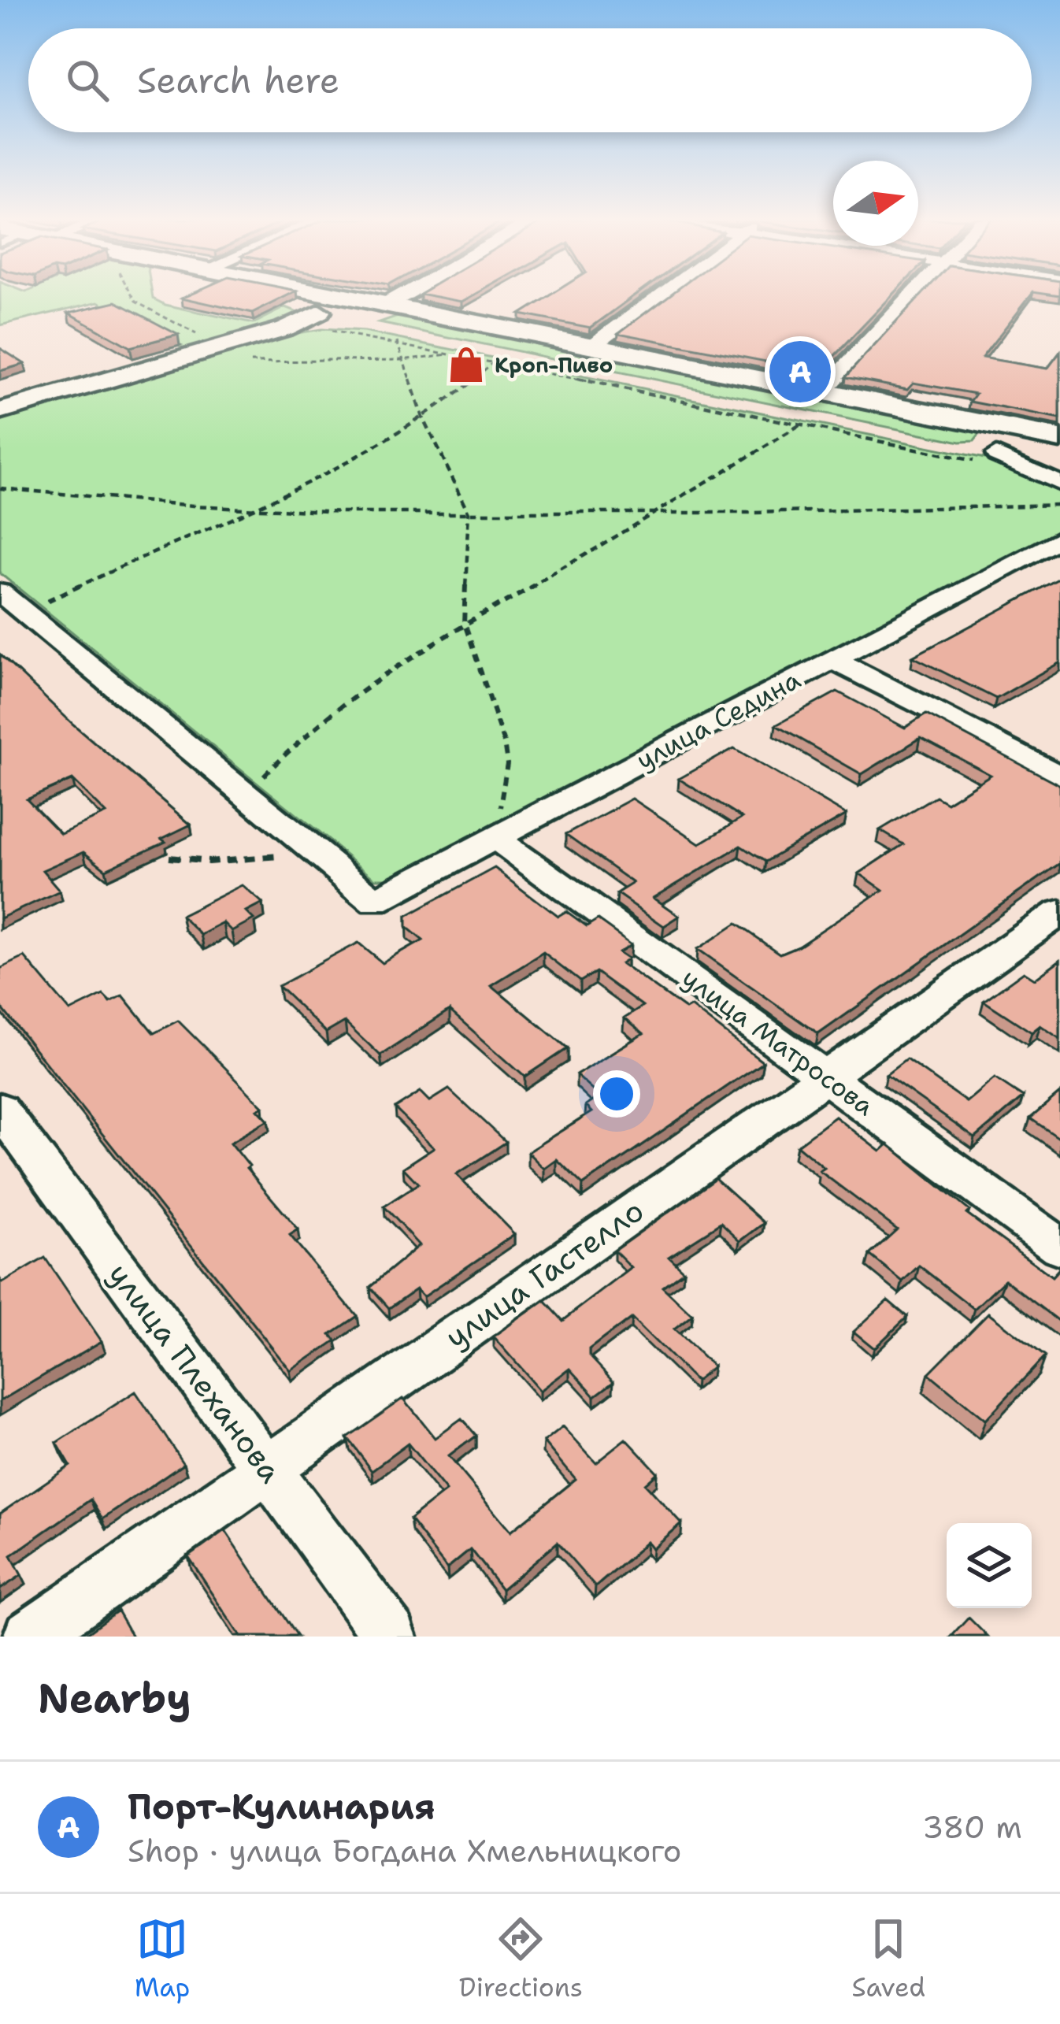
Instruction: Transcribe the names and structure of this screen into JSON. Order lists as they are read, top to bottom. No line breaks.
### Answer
{"streets":{"street":["улица Седина","улица Матросова","улица Гастелло","улица Плеханова"]},"crossings":[["улица Седина","улица Матросова"],["улица Матросова","улица Гастелло"],["улица Гастелло","улица Плеханова"]],"places":{"shop":["Кроп-Пиво"]},"north":"right","page":{"search":"Search here","pins":"A","heading":"Nearby","list":[{"mark":"A","name":"Порт-Кулинария","note":"Shop · улица Богдана Хмельницкого","value":"380 m"}],"nav":["Map","Directions","Saved"]}}
